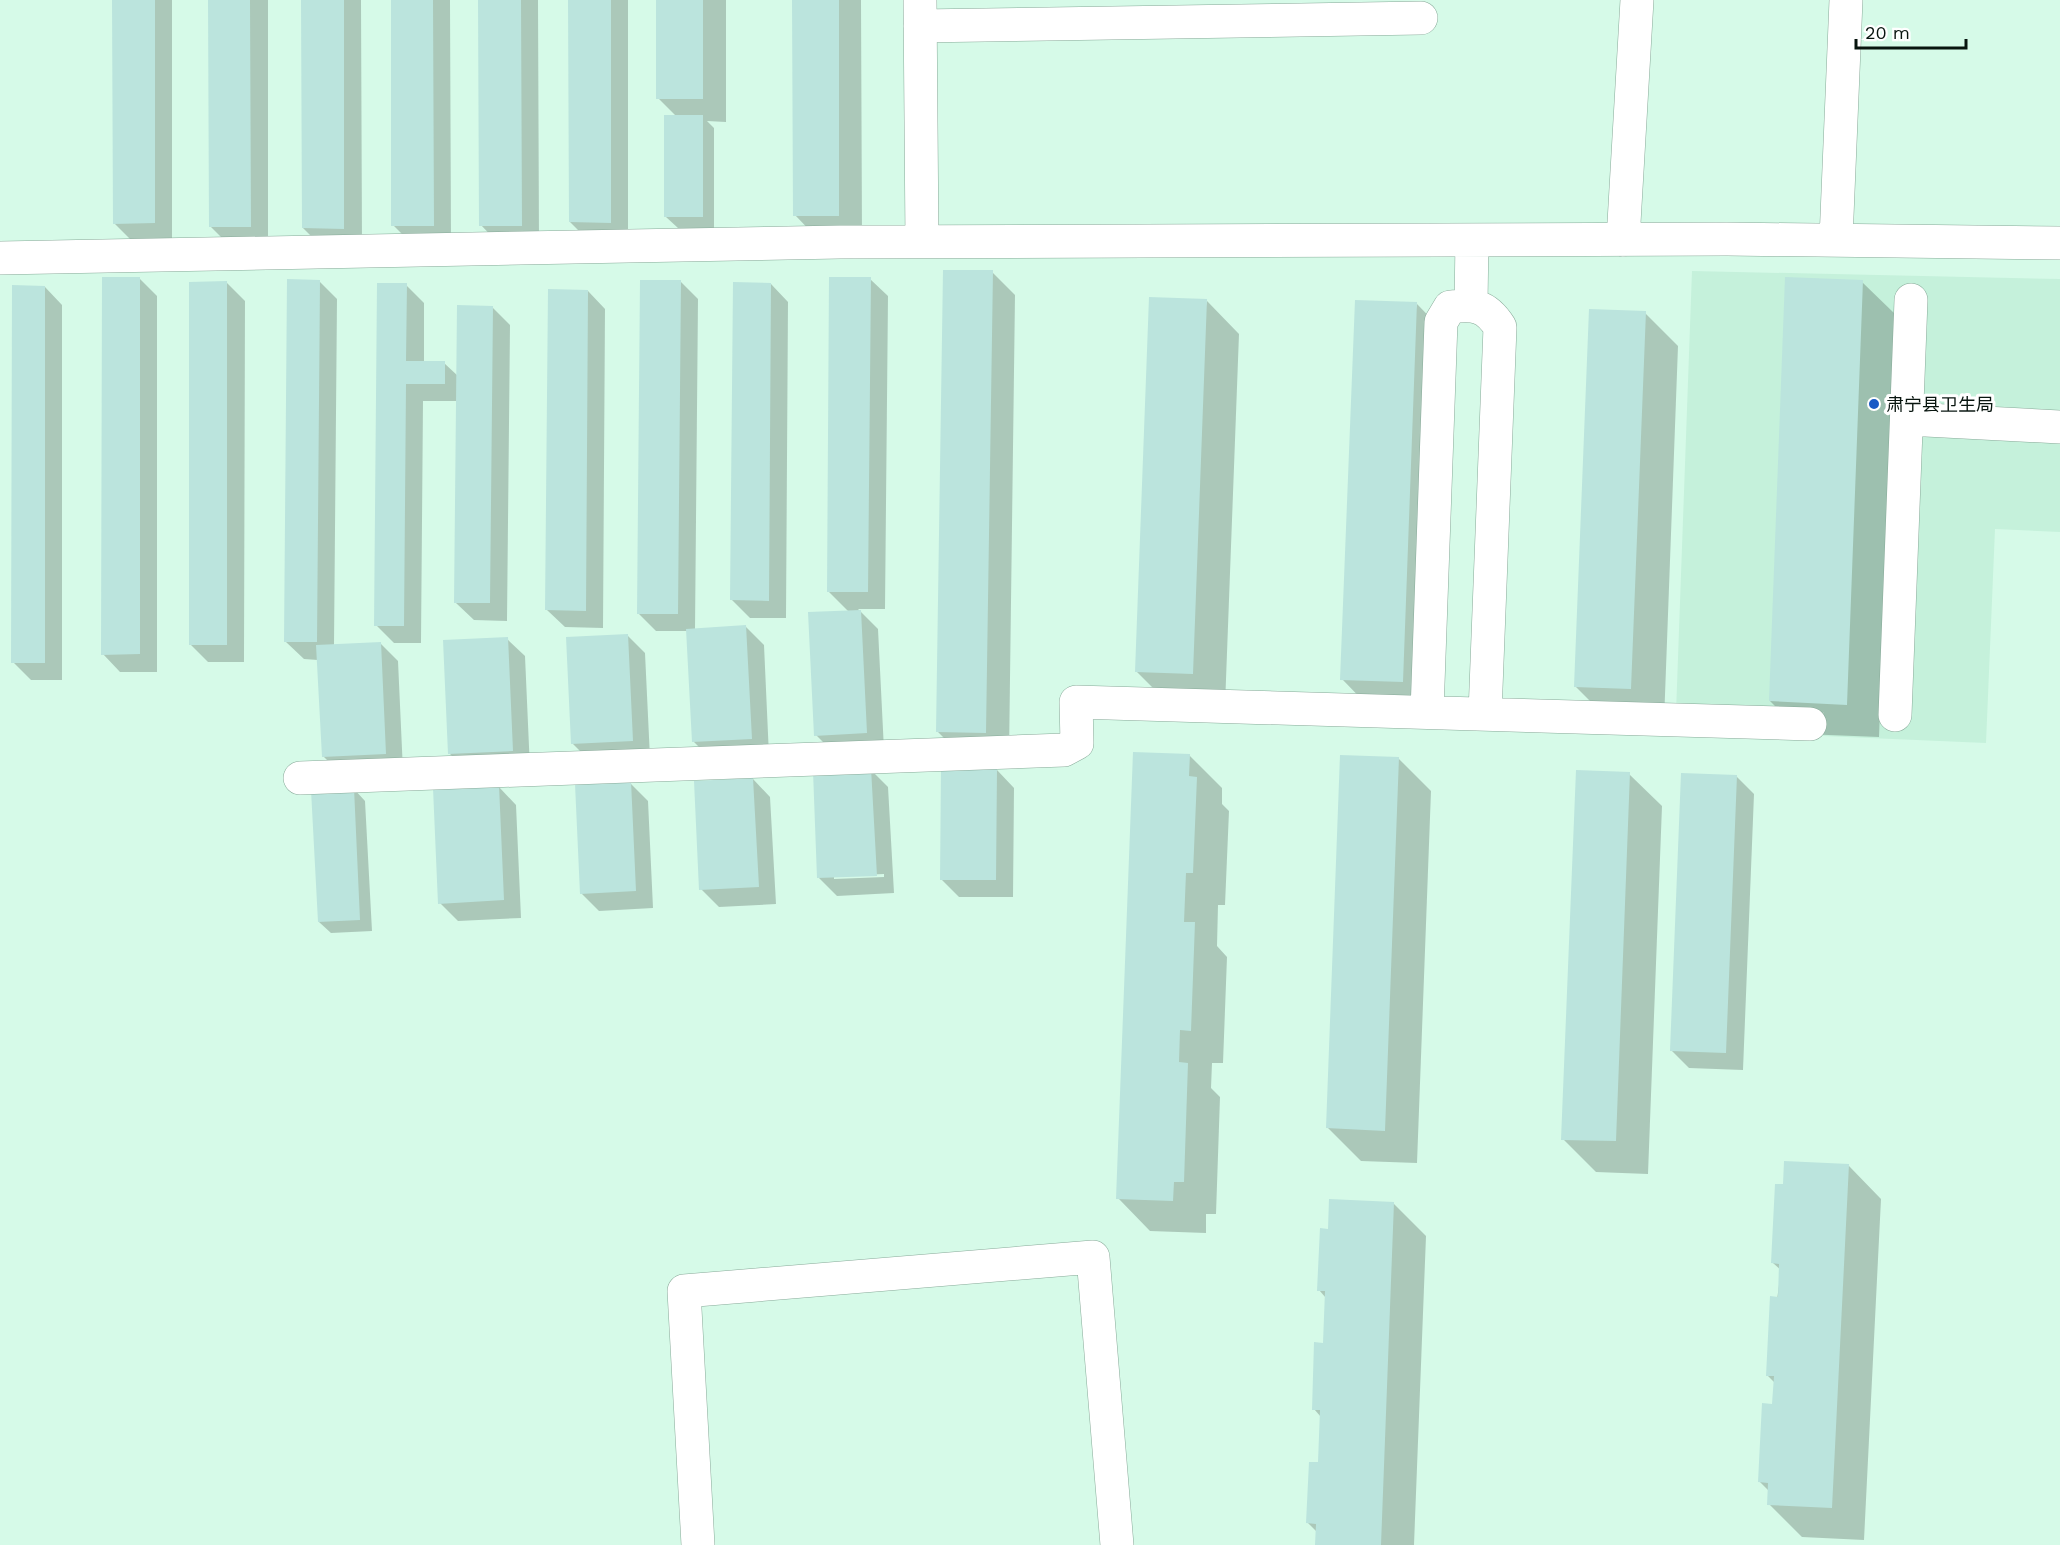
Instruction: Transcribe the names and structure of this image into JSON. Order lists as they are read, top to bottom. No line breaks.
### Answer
{"places":["肃宁县卫生局"],"scale_bar":"20 m"}
